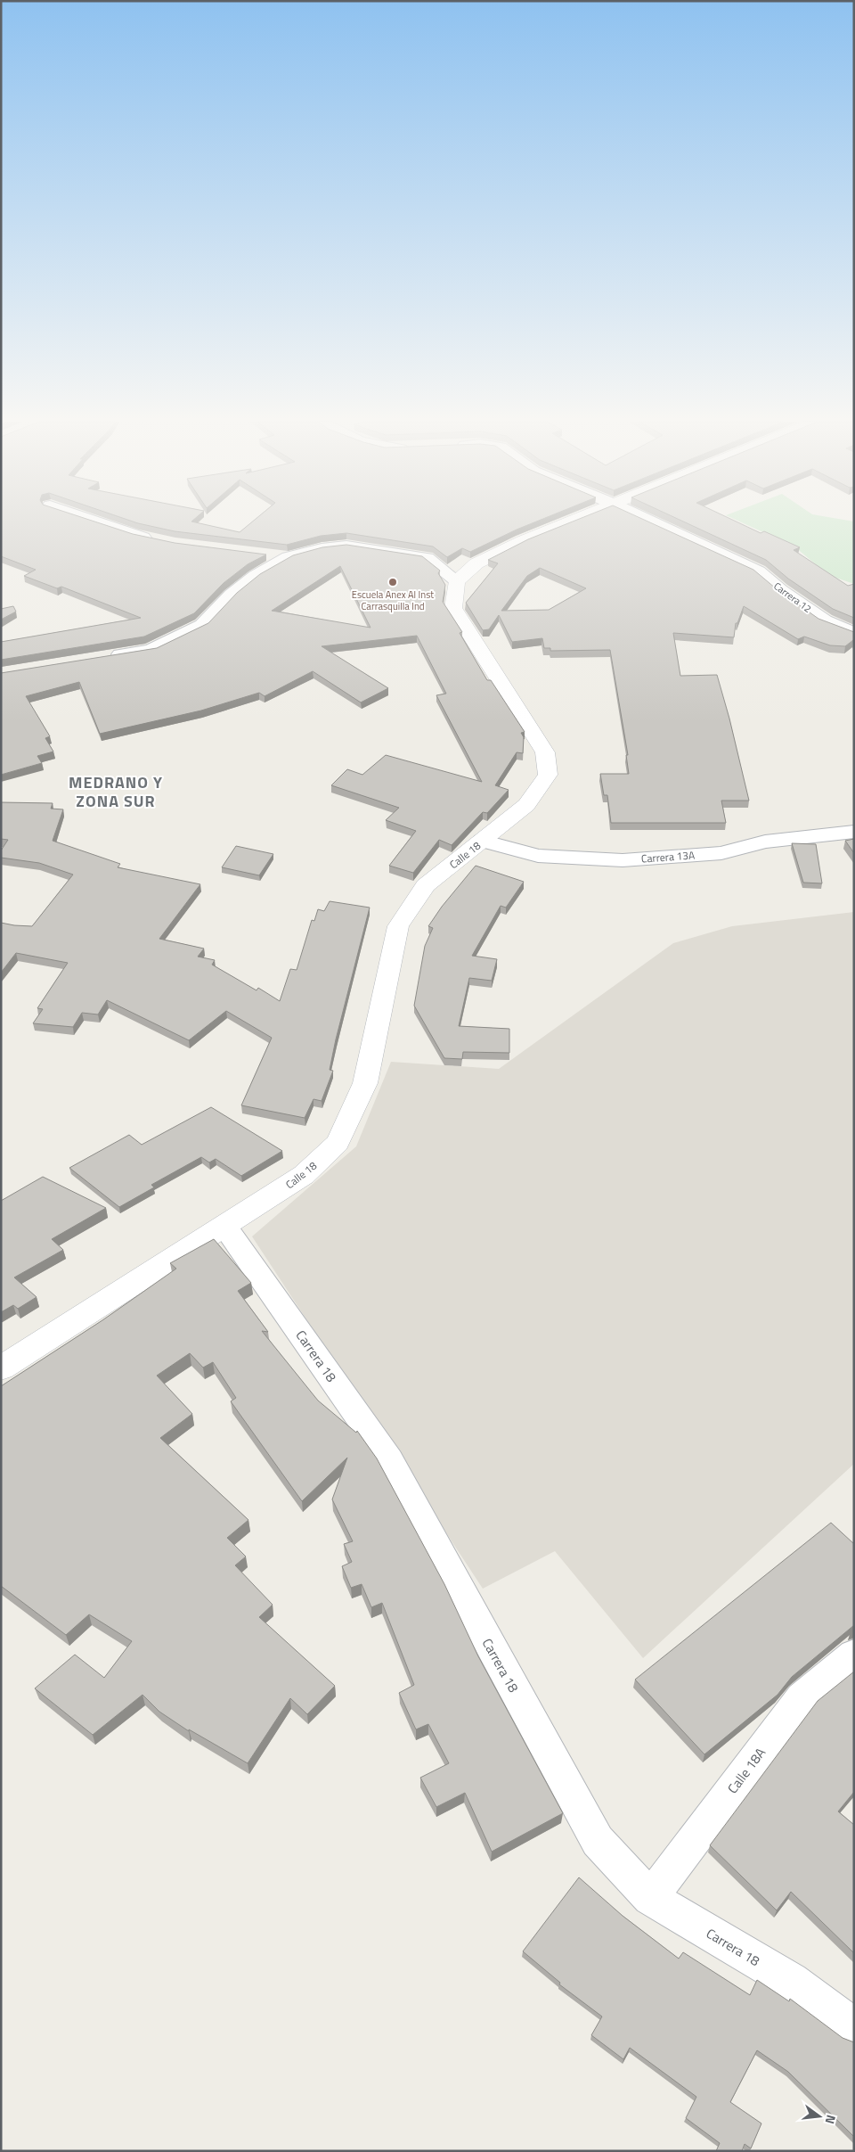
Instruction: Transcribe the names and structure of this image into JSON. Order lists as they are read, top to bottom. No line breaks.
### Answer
{"streets":{"main road":["Calle 18"],"street":["Carrera 12","Carrera 13A","Carrera 18","Calle 18A"]},"crossings":[["Calle 18","Carrera 13A"],["Calle 18","Carrera 18"],["Carrera 18","Calle 18A"]],"districts":["MEDRANO Y ZONA SUR"],"places":["Escuela Anex Al Inst Carrasquilla Ind"],"north":"right"}
